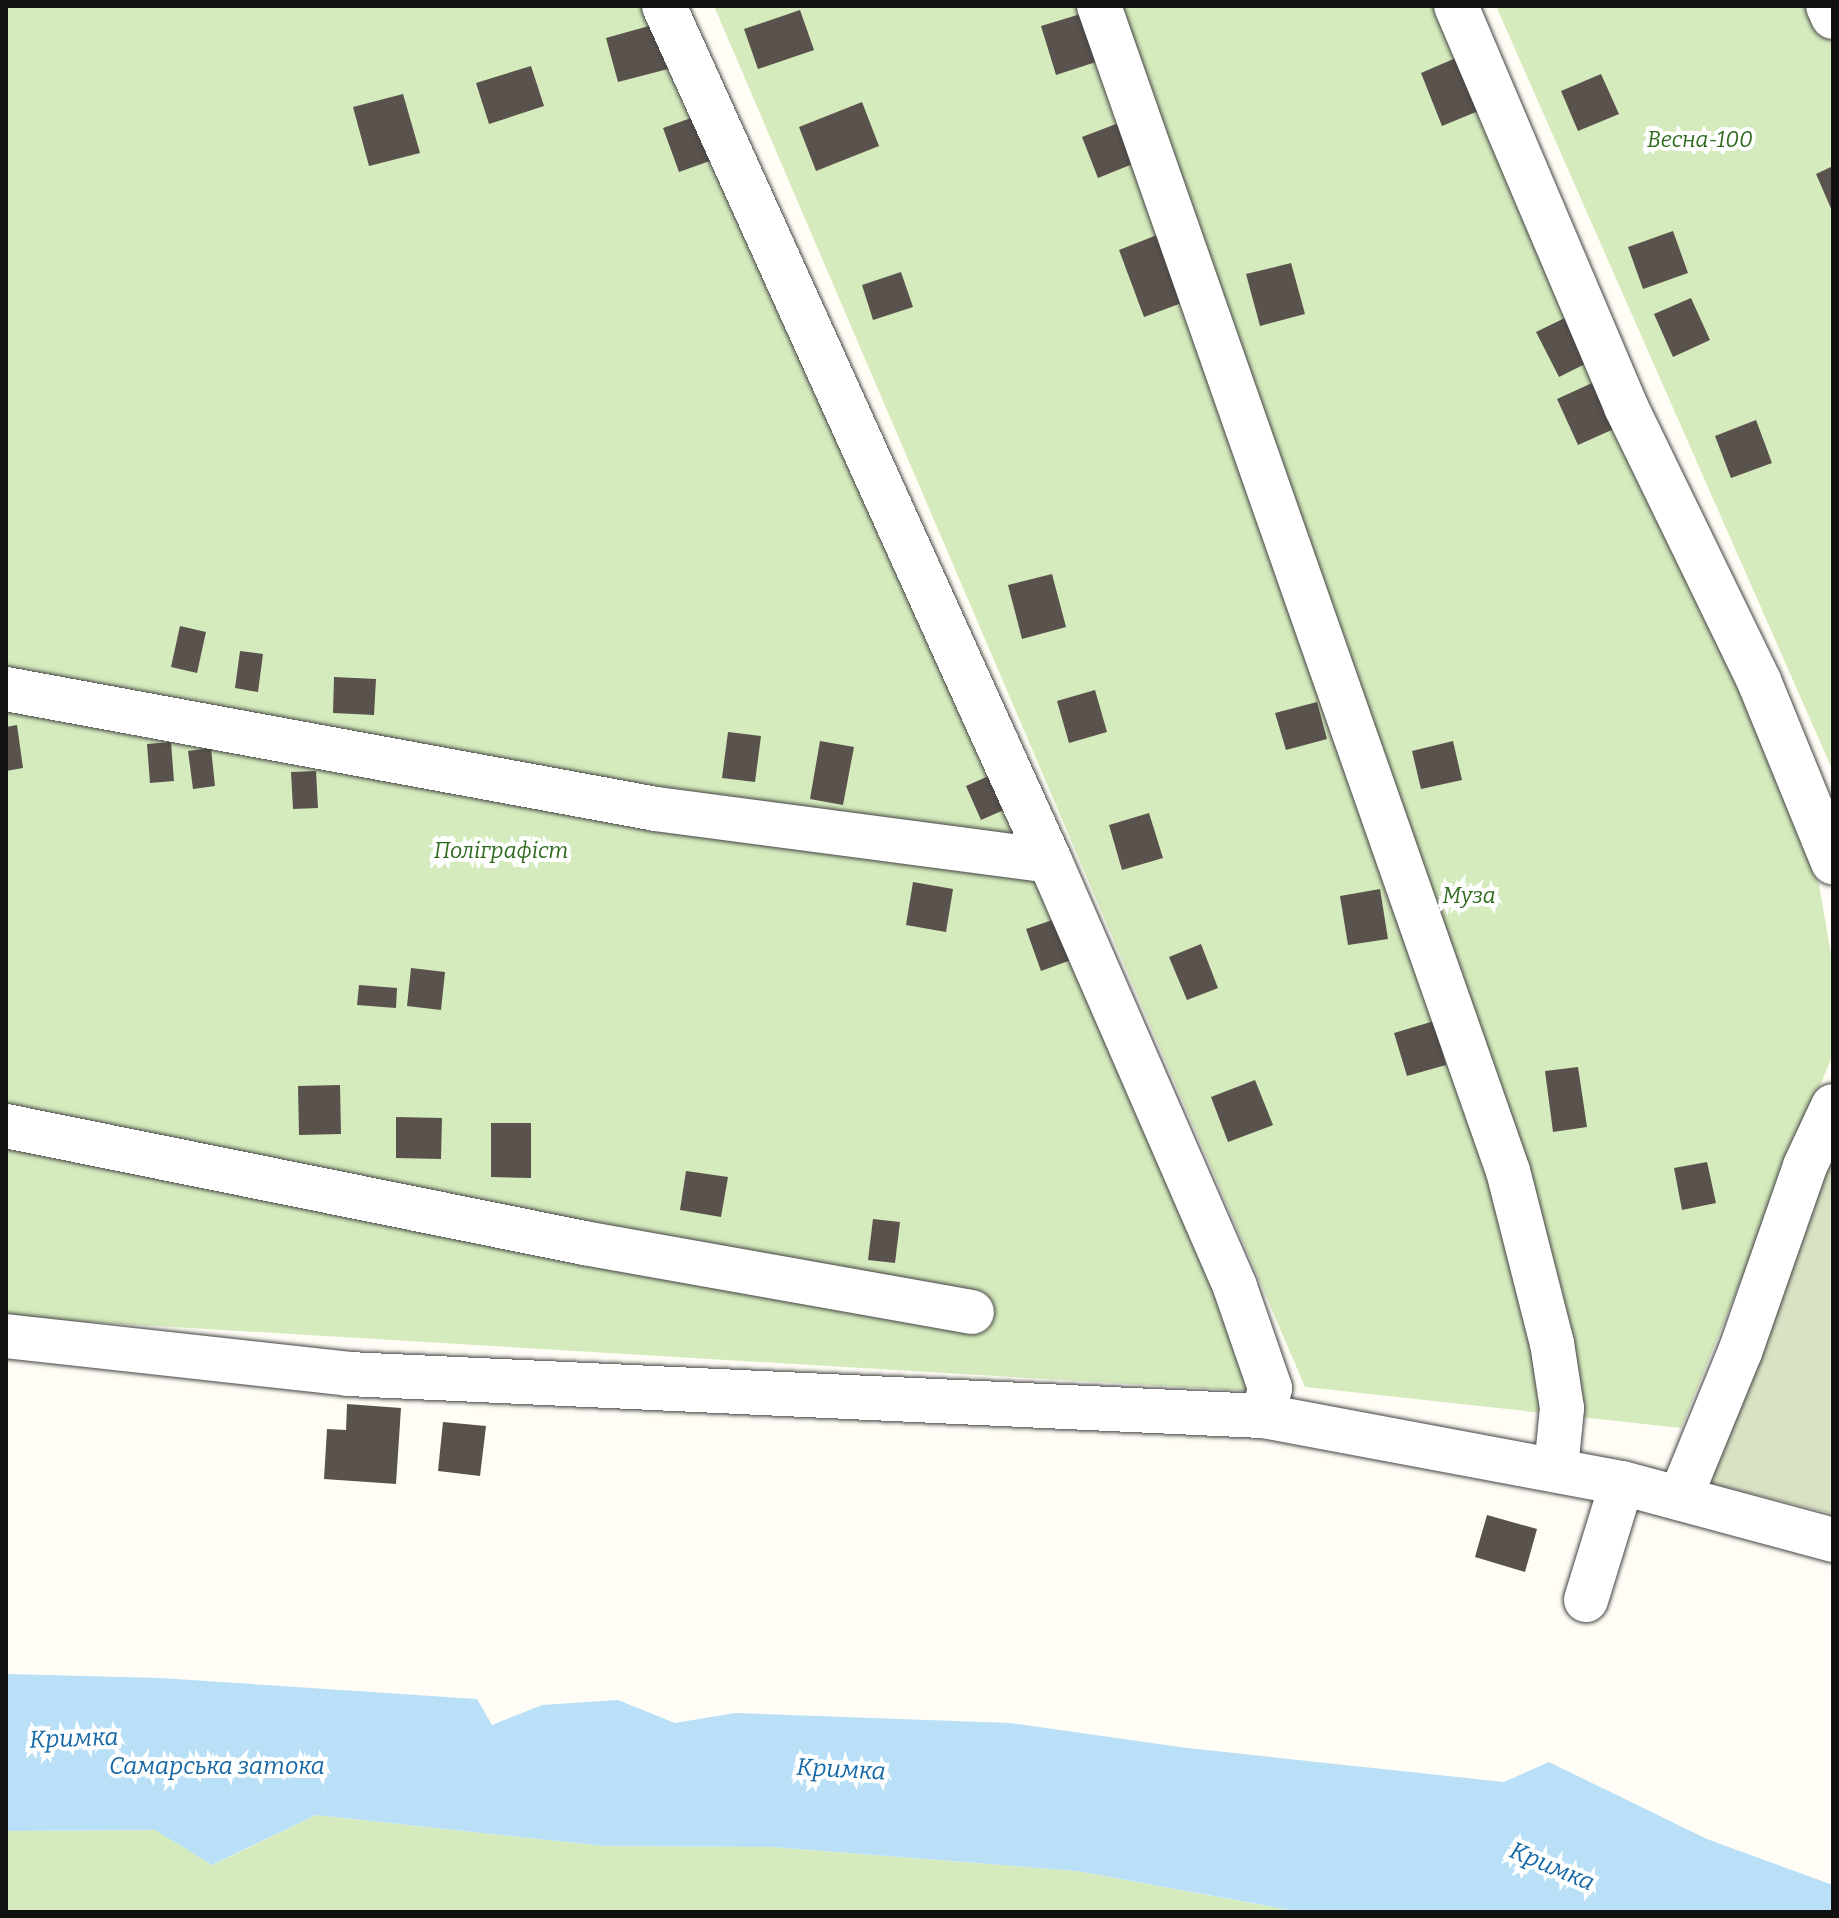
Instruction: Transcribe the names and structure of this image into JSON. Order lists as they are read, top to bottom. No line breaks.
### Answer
{"water":["Кримка","Самарська затока"],"parks":["Весна-100","Поліграфіст","Муза"]}
